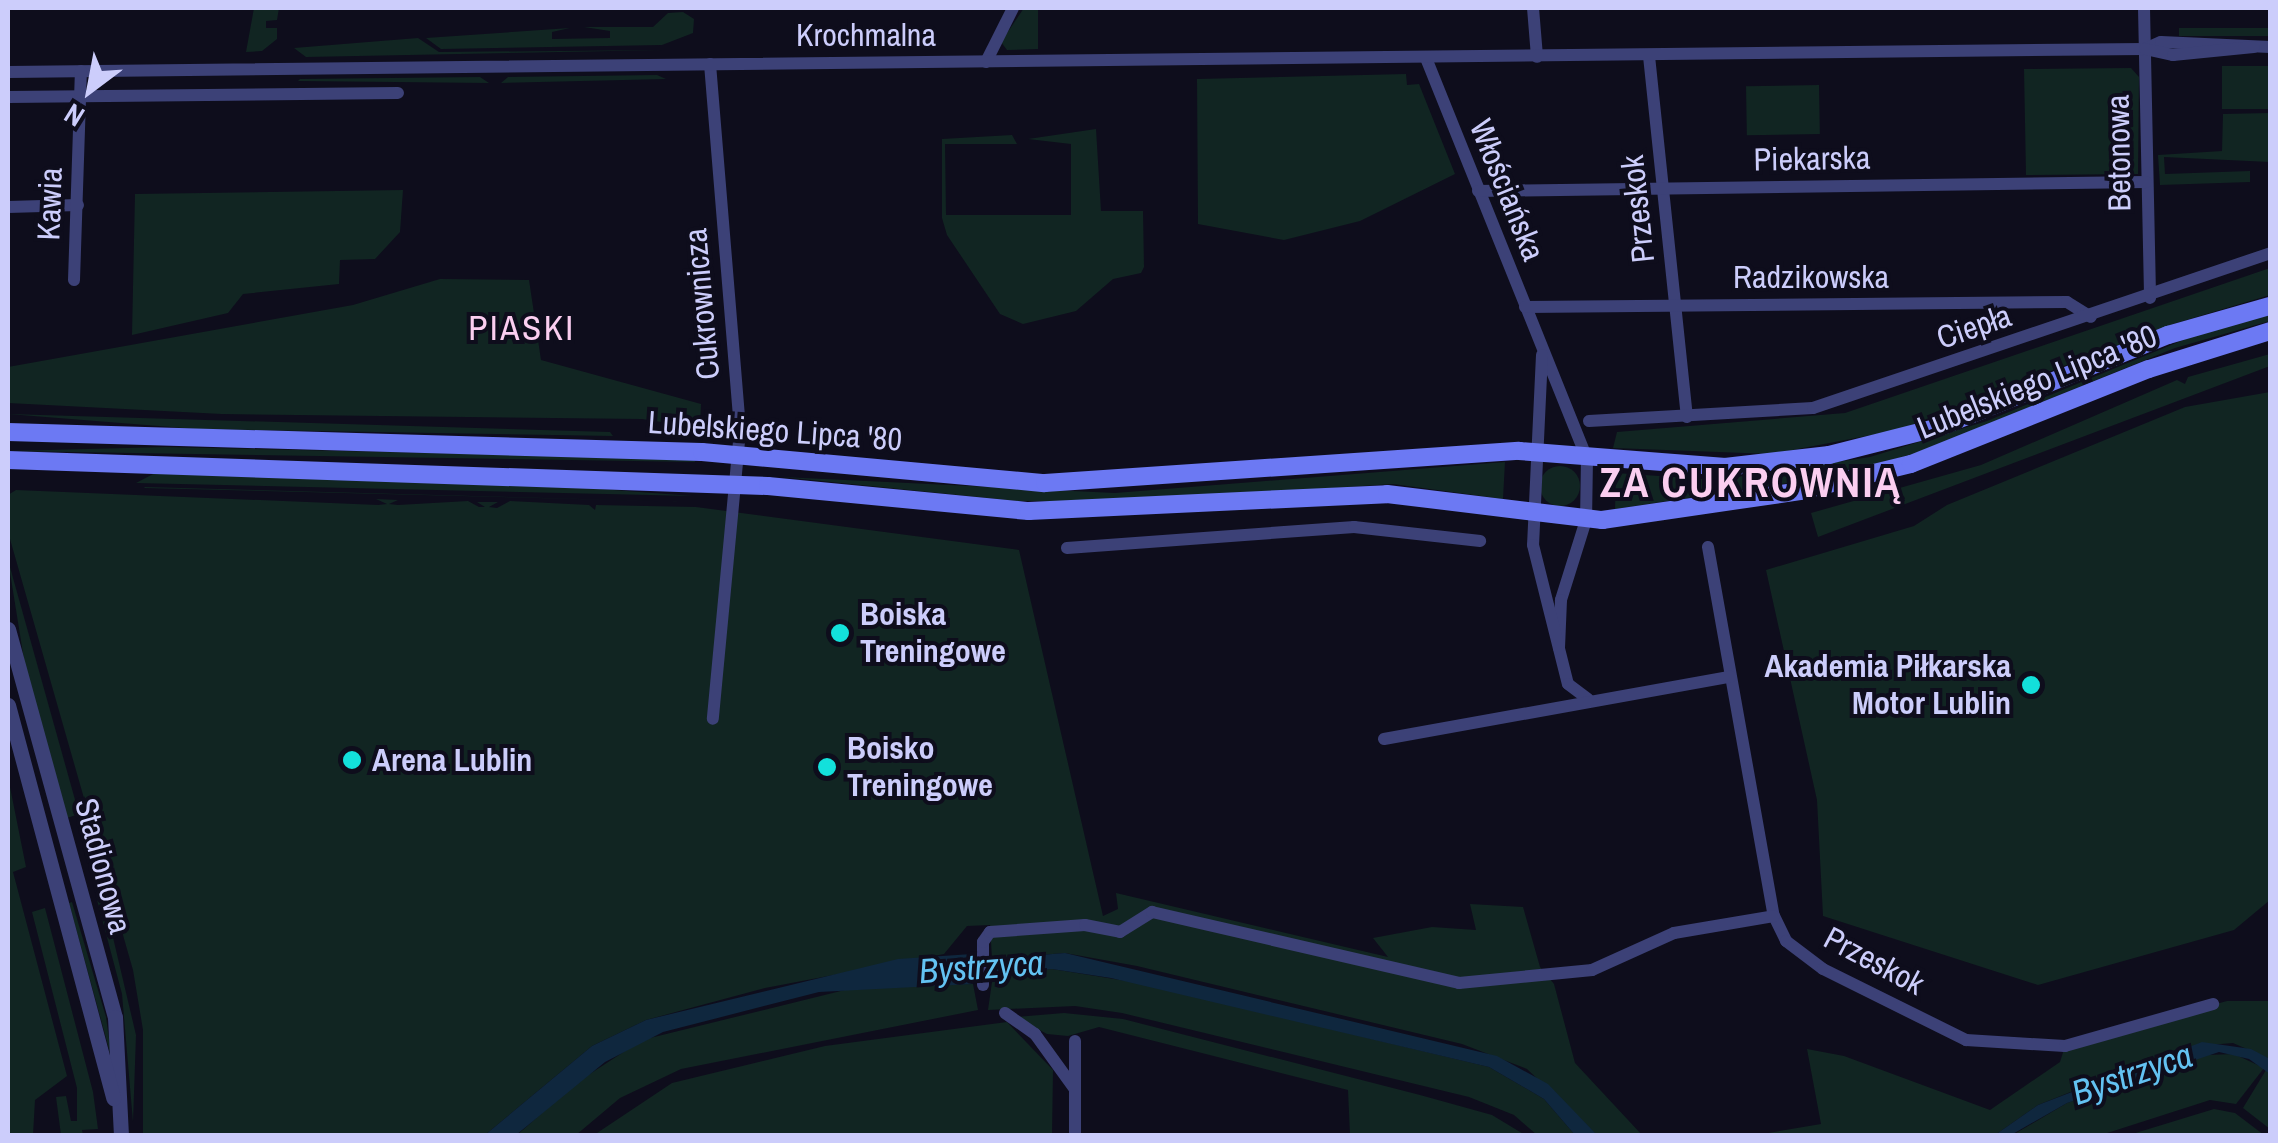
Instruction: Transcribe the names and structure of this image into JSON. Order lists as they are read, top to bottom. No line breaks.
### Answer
{"streets":{"main road":["Lubelskiego Lipca '80"],"street":["Krochmalna","Betonowa","Piekarska","Włościańska","Kawia","Przeskok","Radzikowska","Cukrownicza","Ciepła","Stadionowa"]},"crossings":[["Krochmalna","Betonowa"],["Krochmalna","Włościańska"],["Krochmalna","Kawia"],["Krochmalna","Przeskok"],["Krochmalna","Cukrownicza"],["Betonowa","Piekarska"],["Betonowa","Ciepła"],["Piekarska","Włościańska"],["Piekarska","Przeskok"],["Włościańska","Radzikowska"],["Włościańska","Lubelskiego Lipca '80"],["Przeskok","Radzikowska"],["Przeskok","Ciepła"],["Radzikowska","Ciepła"],["Cukrownicza","Lubelskiego Lipca '80"]],"districts":["PIASKI","ZA CUKROWNIĄ"],"water":["Bystrzyca"],"places":["Boiska Treningowe","Akademia Piłkarska Motor Lublin","Arena Lublin","Boisko Treningowe"],"north":"bottom left"}
